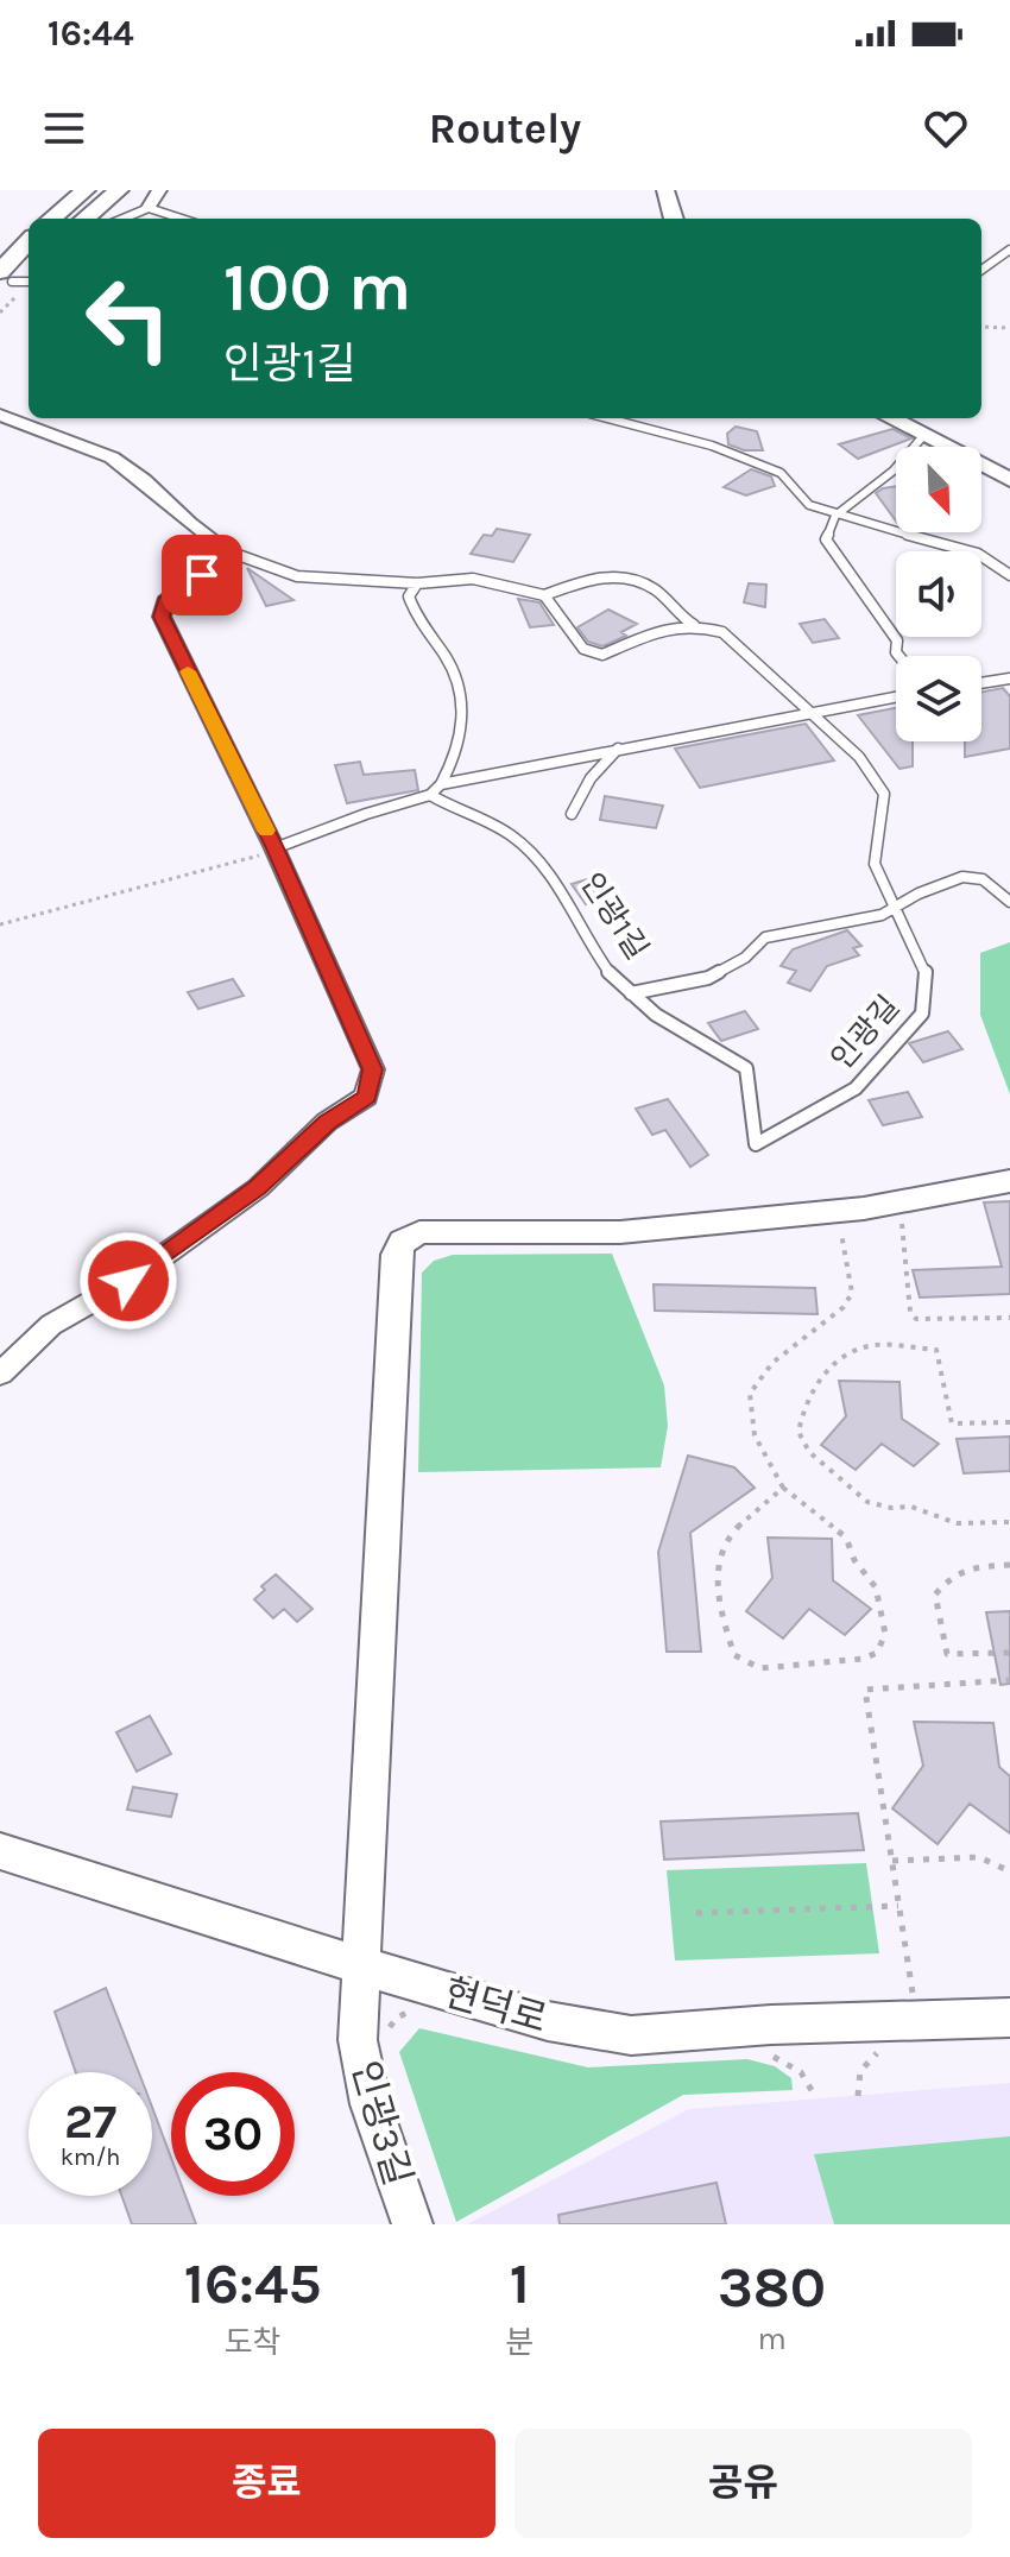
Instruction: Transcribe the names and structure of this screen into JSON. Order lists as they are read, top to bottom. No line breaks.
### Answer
{"streets":{"street":["현덕로","인광3길"],"lane":["인광1길","인광길"]},"crossings":[["인광1길","인광길"],["현덕로","인광3길"]],"north":"bottom right","page":{"status":"16:44","header":"Routely","turn":["100 m","인광1길"],"speed":"27 km/h","limit":"30","eta":["16:45","도착","1","분","380","m"],"buttons":["종료","공유"]}}
